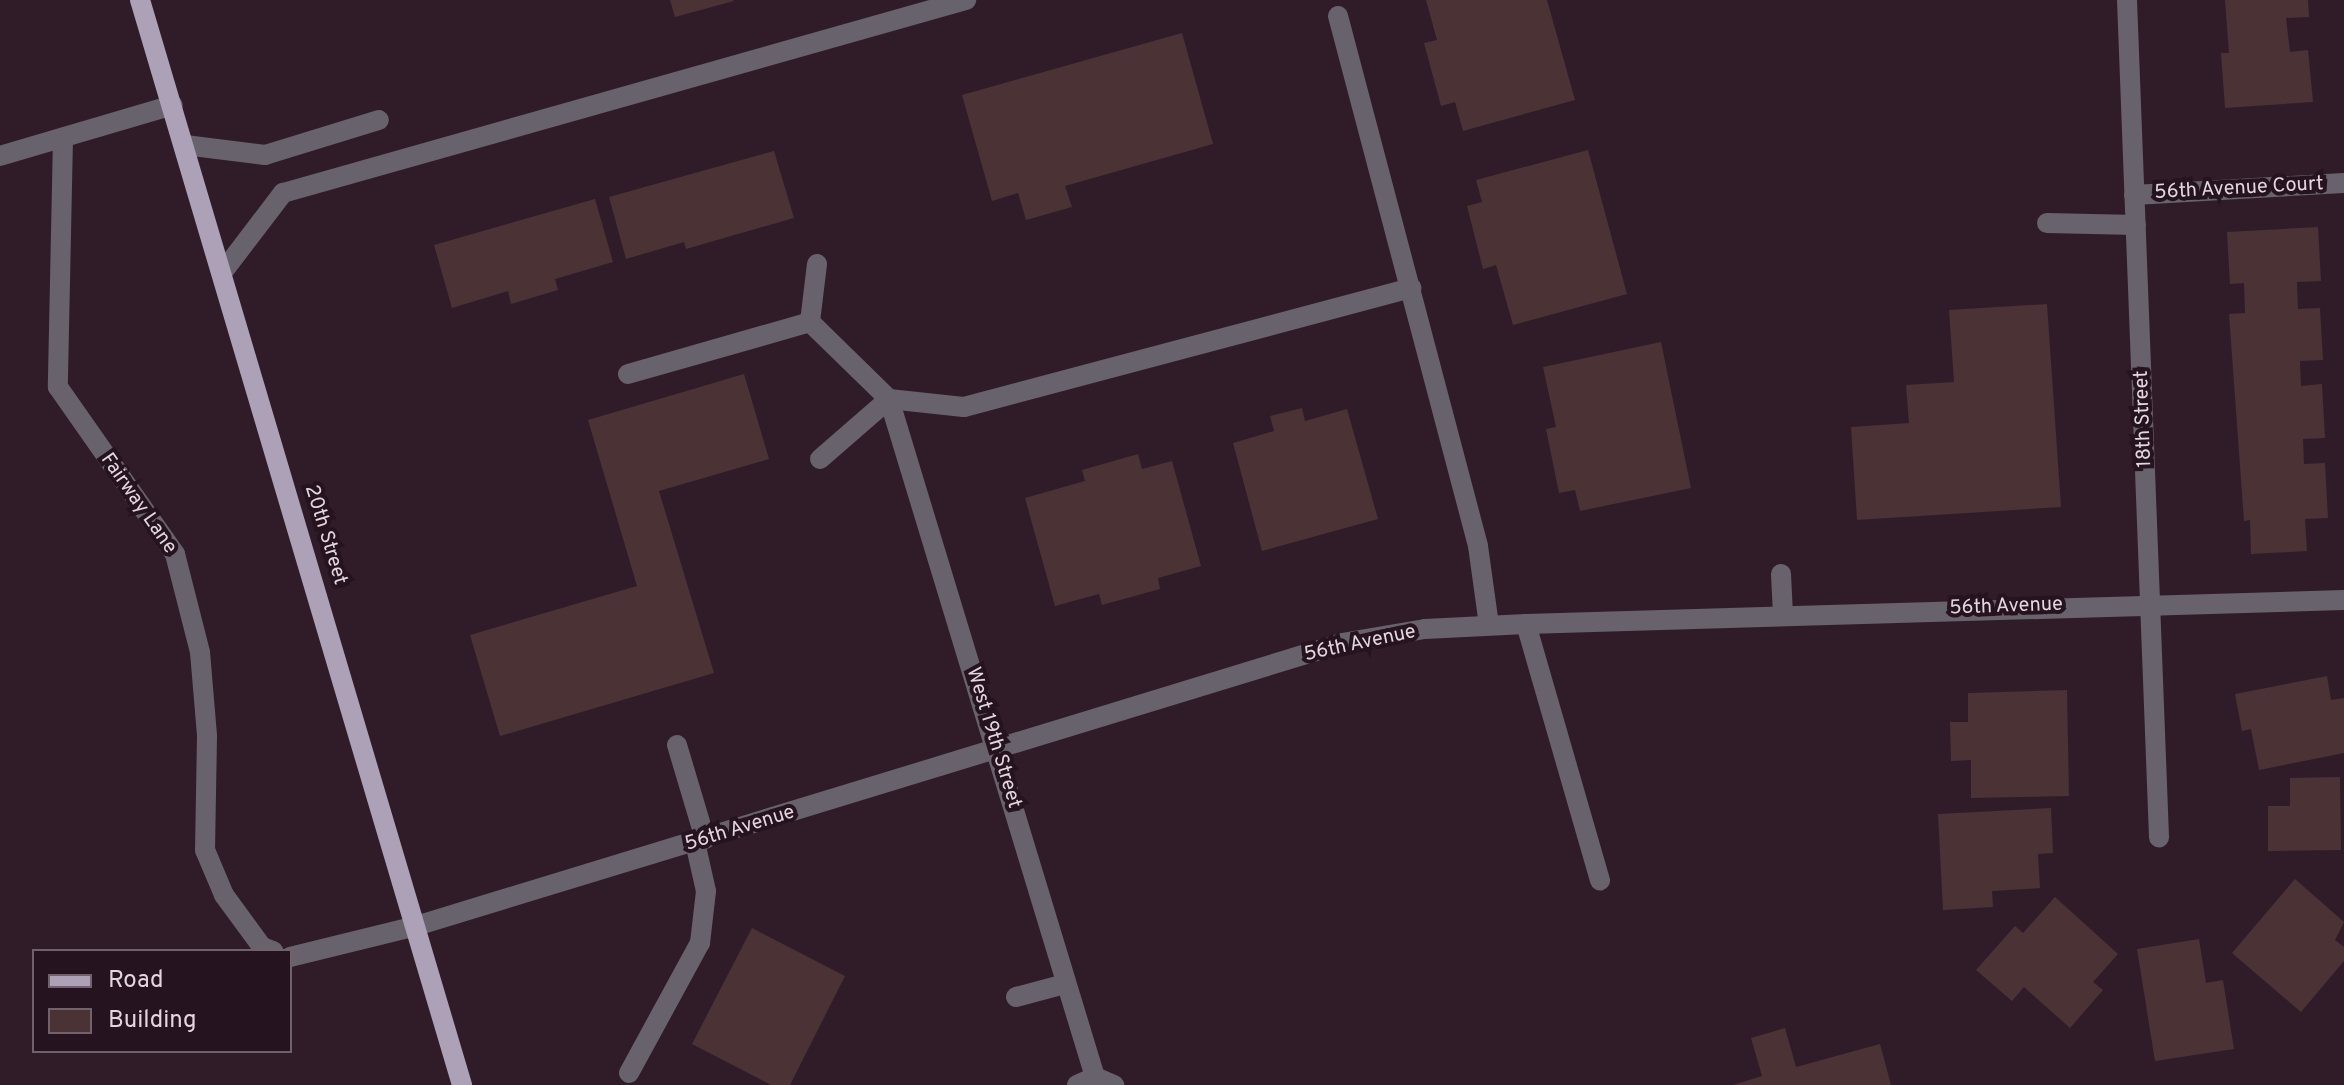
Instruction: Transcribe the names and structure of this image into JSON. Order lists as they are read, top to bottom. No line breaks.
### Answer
{"streets":{"main road":["20th Street"],"street":["56th Avenue Court","18th Street","Fairway Lane","56th Avenue","West 19th Street"]},"crossings":[["56th Avenue Court","18th Street"],["18th Street","56th Avenue"],["20th Street","56th Avenue"],["56th Avenue","West 19th Street"]],"legend":["Road","Building"]}
